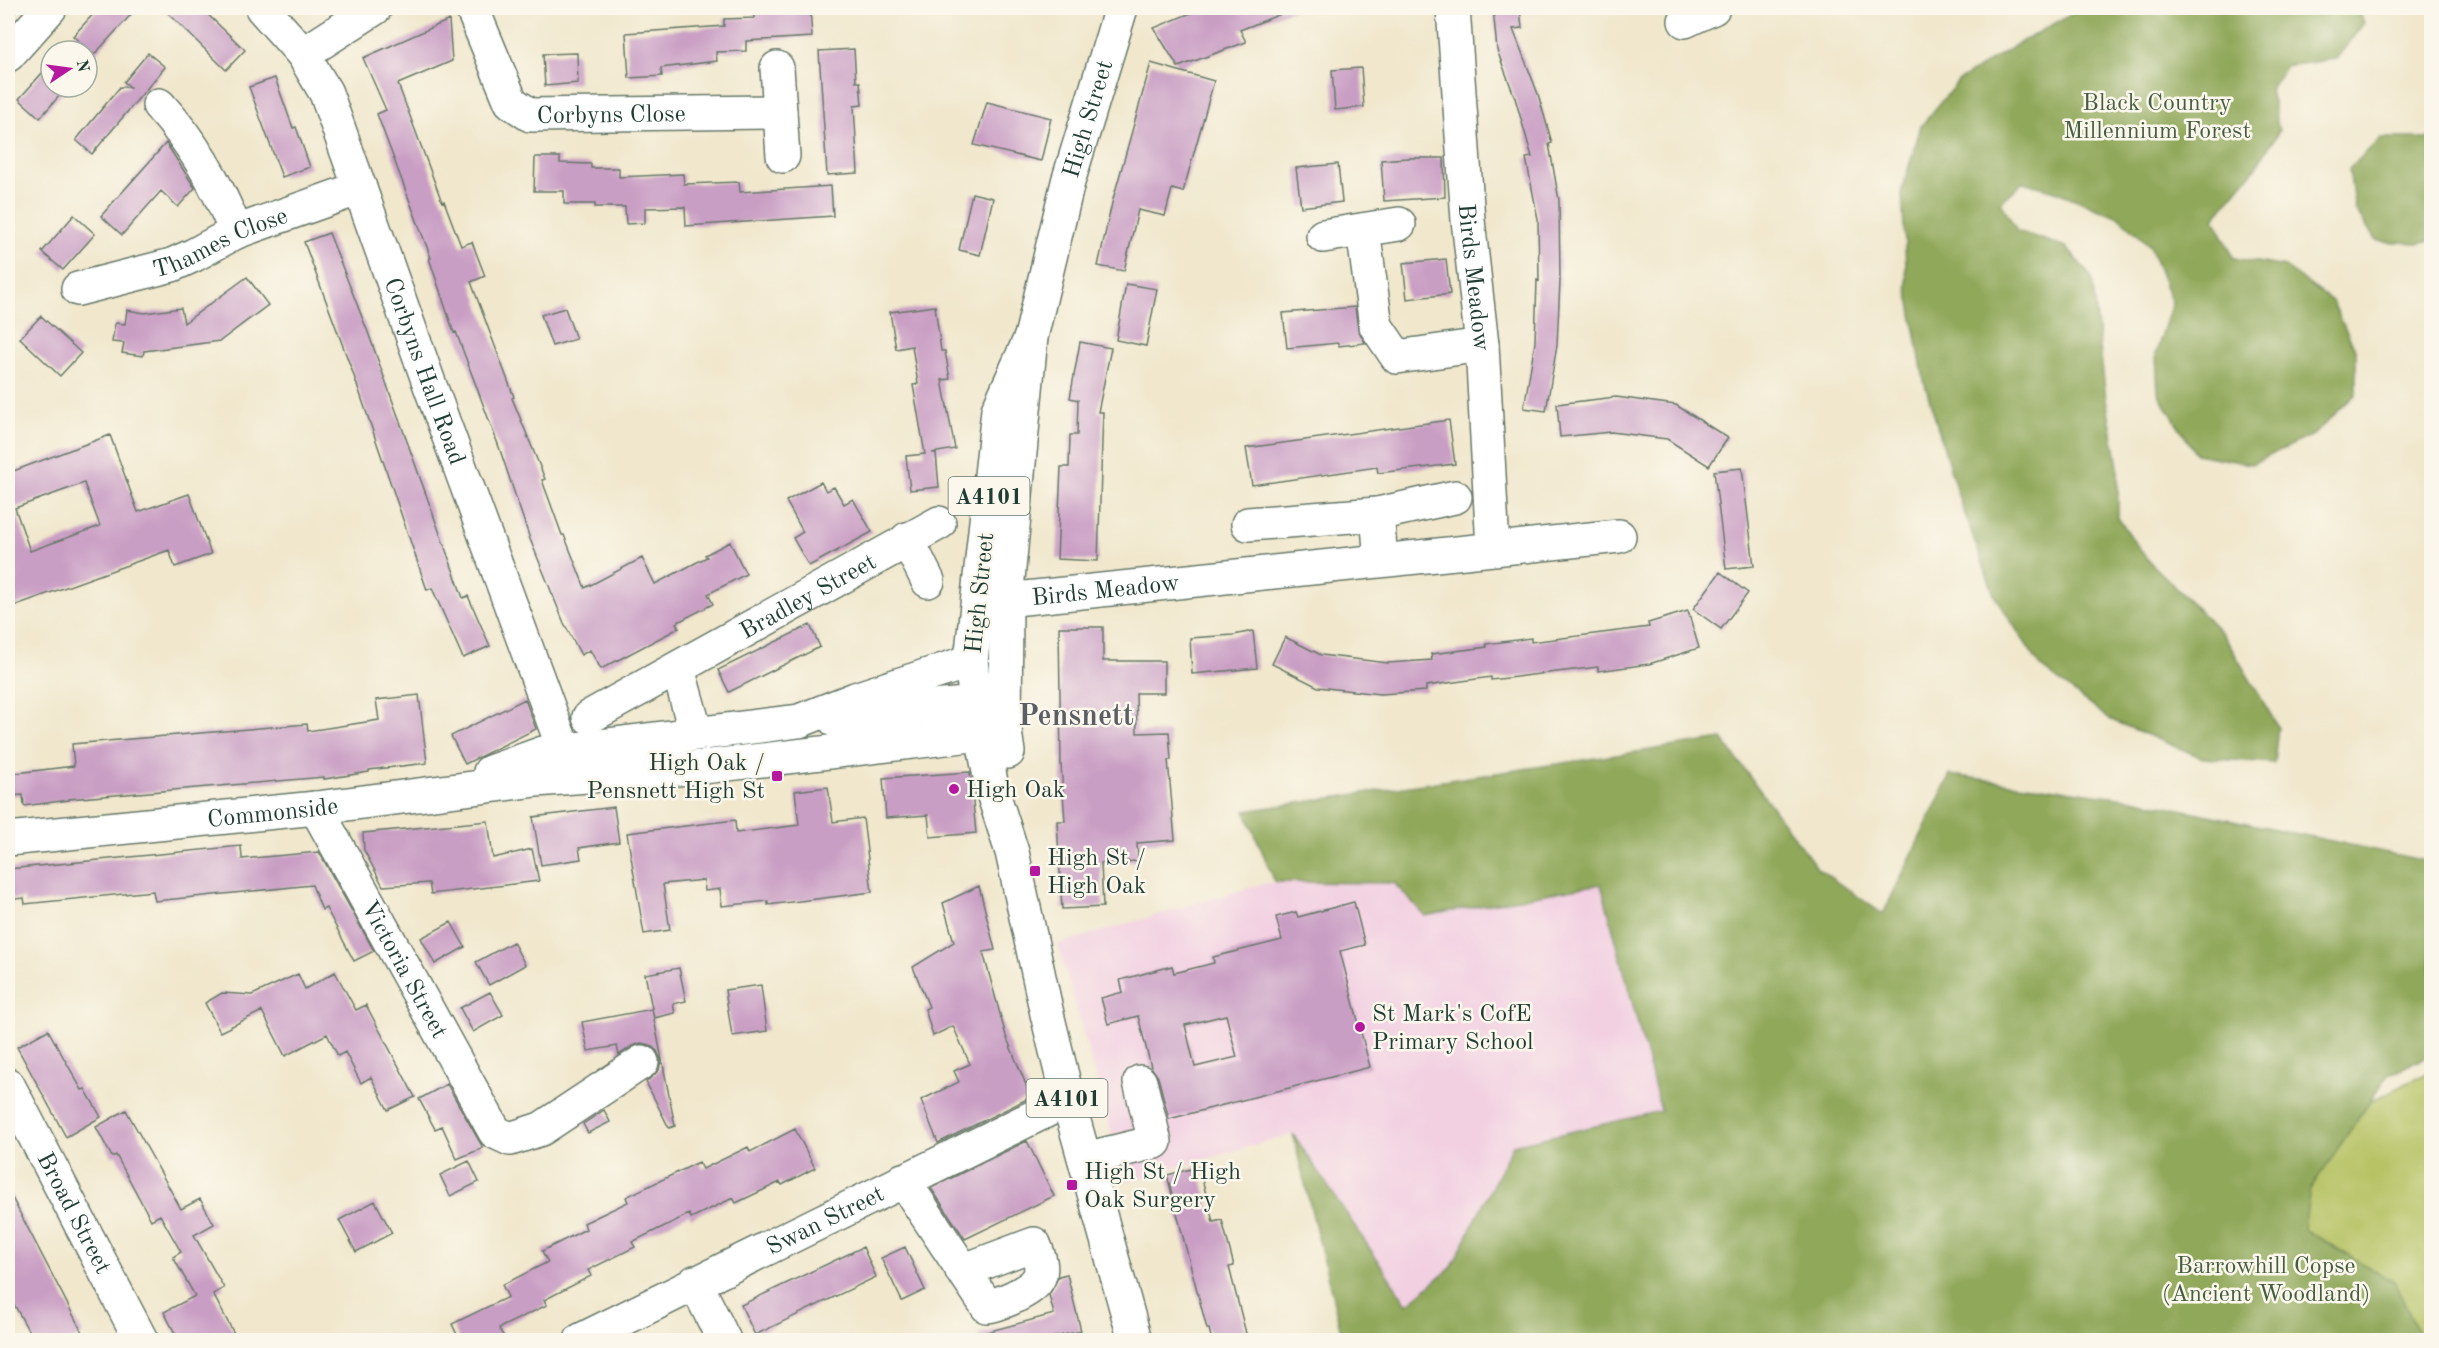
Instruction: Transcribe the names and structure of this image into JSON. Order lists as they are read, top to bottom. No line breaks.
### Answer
{"streets":{"street":["Corbyns Close","High Street","Thames Close","Birds Meadow","Corbyns Hall Road","A4101","Bradley Street","Commonside","Victoria Street","Broad Street","Swan Street"]},"crossings":[["High Street","Birds Meadow"],["High Street","Swan Street"],["Thames Close","Corbyns Hall Road"],["Corbyns Hall Road","Commonside"],["Commonside","Victoria Street"]],"districts":["Pensnett"],"parks":["Black Country Millennium Forest","Barrowhill Copse (Ancient Woodland)"],"places":{"transit":["High Oak / Pensnett High St","High St / High Oak","High St / High Oak Surgery"],"other":["High Oak","St Mark's CofE Primary School"]},"north":"right"}
